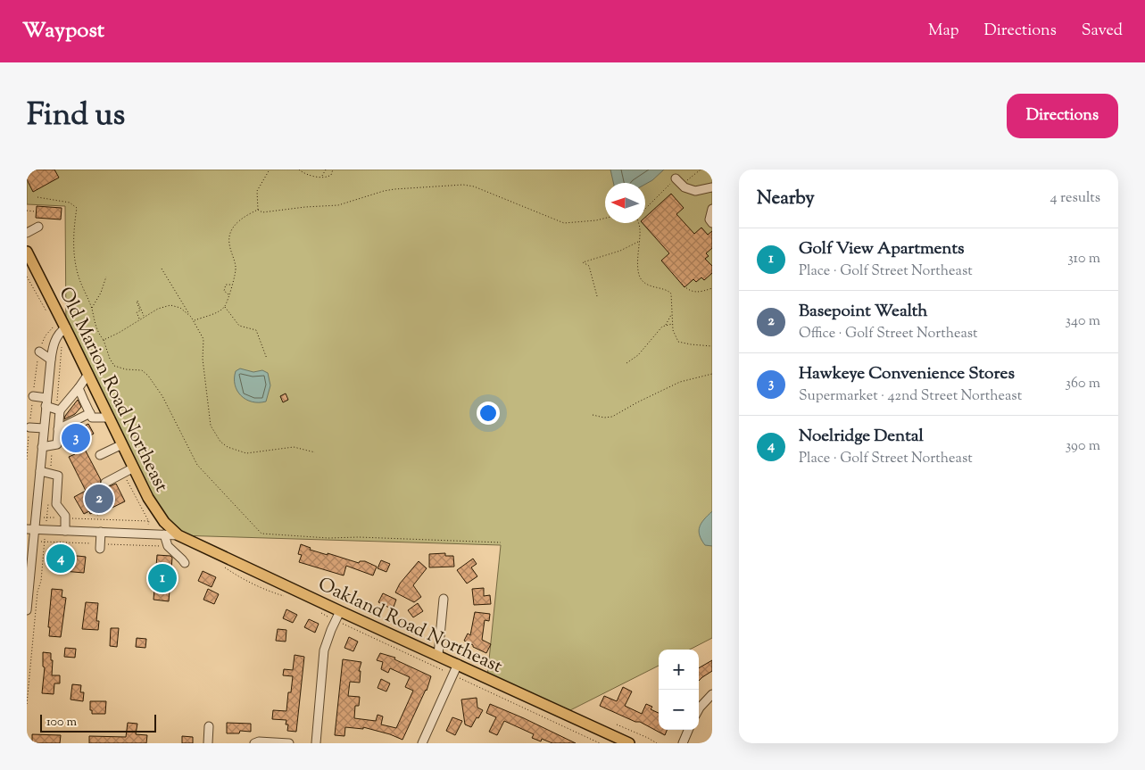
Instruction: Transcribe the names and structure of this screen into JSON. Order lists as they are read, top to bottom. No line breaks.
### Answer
{"streets":{"main road":["Old Marion Road Northeast","Oakland Road Northeast"]},"crossings":[["Old Marion Road Northeast","Oakland Road Northeast"]],"scale_bar":"100 m","north":"left","page":{"header":"Waypost","nav":["Map","Directions","Saved"],"title":"Find us","buttons":"Directions","heading":["Nearby","4 results"],"list":[{"mark":"1","name":"Golf View Apartments","note":"Place · Golf Street Northeast","value":"310 m"},{"mark":"2","name":"Basepoint Wealth","note":"Office · Golf Street Northeast","value":"340 m"},{"mark":"3","name":"Hawkeye Convenience Stores","note":"Supermarket · 42nd Street Northeast","value":"360 m"},{"mark":"4","name":"Noelridge Dental","note":"Place · Golf Street Northeast","value":"390 m"}],"pins":["3","2","4","1"],"map_buttons":["+","−"],"scale":"100 m"}}
